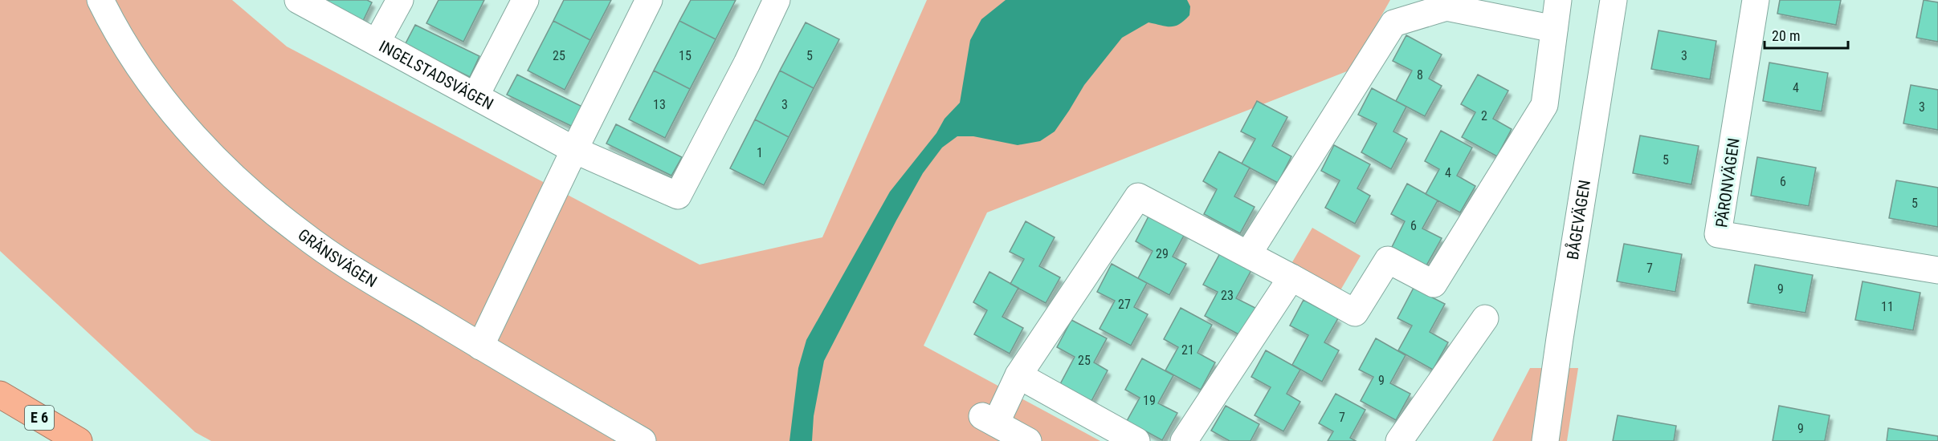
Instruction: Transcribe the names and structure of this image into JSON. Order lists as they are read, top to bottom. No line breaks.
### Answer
{"streets":{"highway":["E 6"],"street":["INGELSTADSVÄGEN","PÄRONVÄGEN","BÅGEVÄGEN","GRÄNSVÄGEN"]},"house_numbers":["25","15","5","3","8","4","13","3","3","2","1","5","4","6","5","6","29","7","9","23","27","11","21","25","9","19","7","9"],"scale_bar":"20 m"}
